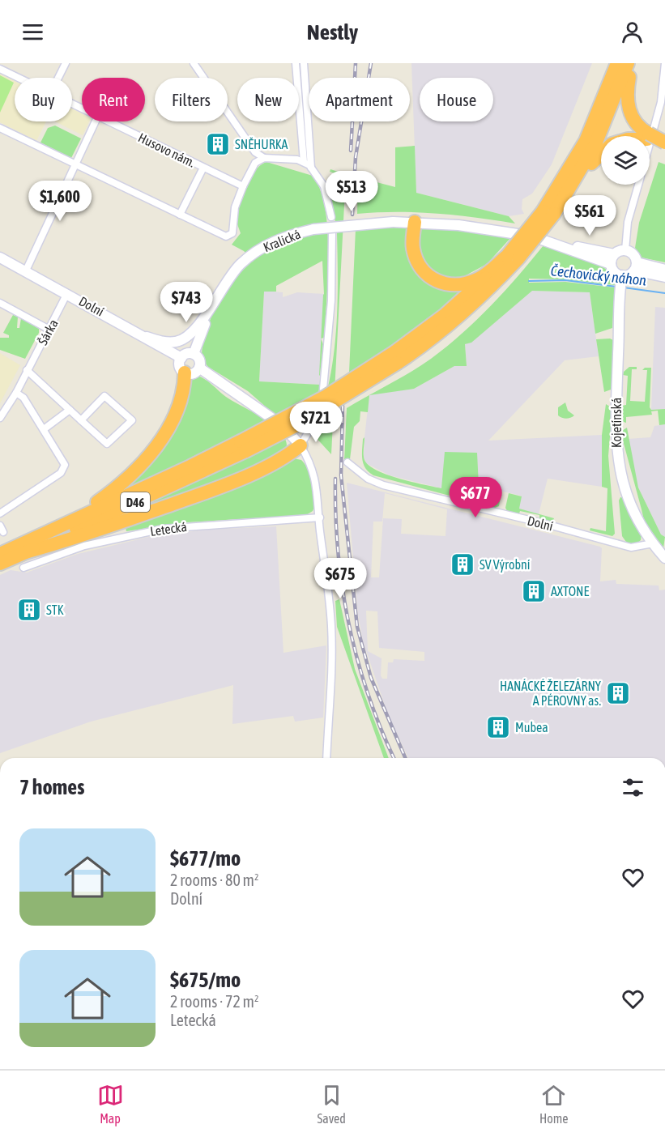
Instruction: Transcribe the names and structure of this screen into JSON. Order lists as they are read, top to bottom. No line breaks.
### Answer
{"streets":{"highway":["D46"],"main road":["Kralická","Dolní","Kojetínská"],"street":["Husovo nám.","Šárka","Letecká"]},"crossings":[["Kralická","Dolní"],["Dolní","Šárka"],["Dolní","Kojetínská"]],"water":["Čechovický náhon"],"places":{"building":["SNĚHURKA","SV Výrobní","AXTONE","STK","HANÁCKÉ ŽELEZÁRNY A PÉROVNY as.","Mubea"]},"page":{"header":"Nestly","chip":["Buy","Rent","Filters","New","Apartment","House"],"price":["$513","$1,600","$561","$743","$721","$677","$675"],"heading":"7 homes","list":[{"name":"$677/mo","note":"2 rooms · 80 m² · Dolní"},{"name":"$675/mo","note":"2 rooms · 72 m² · Letecká"}],"tabs":["Map","Saved","Home"]}}
